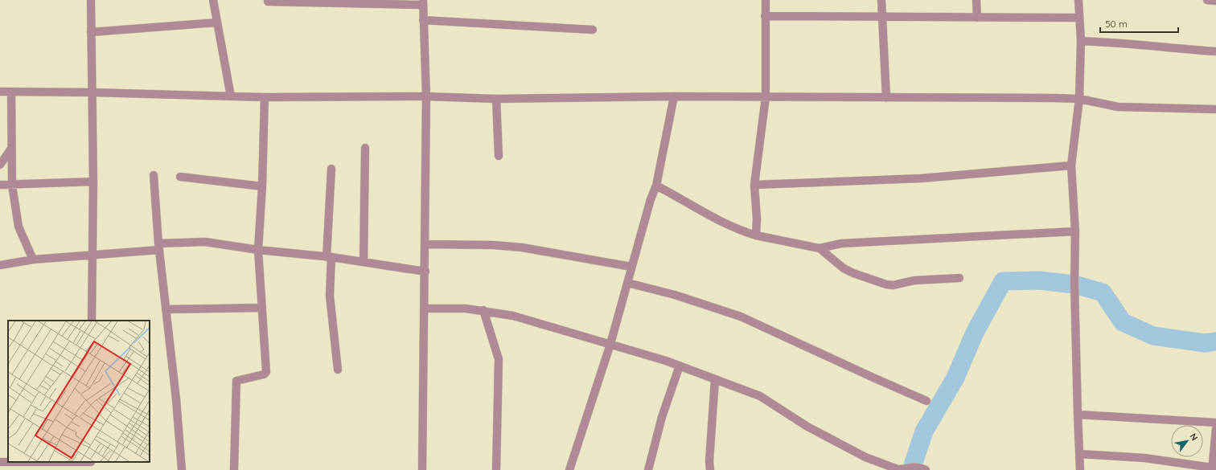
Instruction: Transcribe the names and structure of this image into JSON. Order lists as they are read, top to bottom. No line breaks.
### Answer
{"scale_bar":"50 m","north":"top right"}
